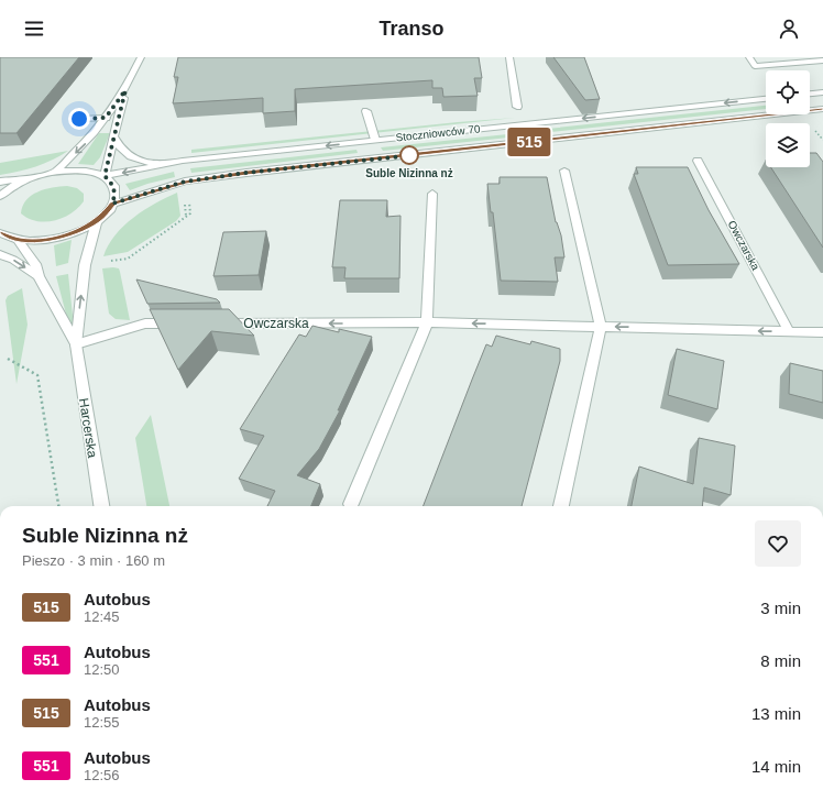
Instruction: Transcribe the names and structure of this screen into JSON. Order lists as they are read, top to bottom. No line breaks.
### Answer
{"streets":{"street":["Stoczniowców 70","Owczarska","Harcerska"]},"one_way":["Owczarska"],"places":["Suble Nizinna nż"],"lines":["bus line 515"],"page":{"header":"Transo","on_map":"515","heading":["Suble Nizinna nż","Pieszo · 3 min · 160 m"],"list":[{"mark":"515","name":"Autobus","note":"12:45","value":"3 min"},{"mark":"551","name":"Autobus","note":"12:50","value":"8 min"},{"mark":"515","name":"Autobus","note":"12:55","value":"13 min"},{"mark":"551","name":"Autobus","note":"12:56","value":"14 min"}]}}
